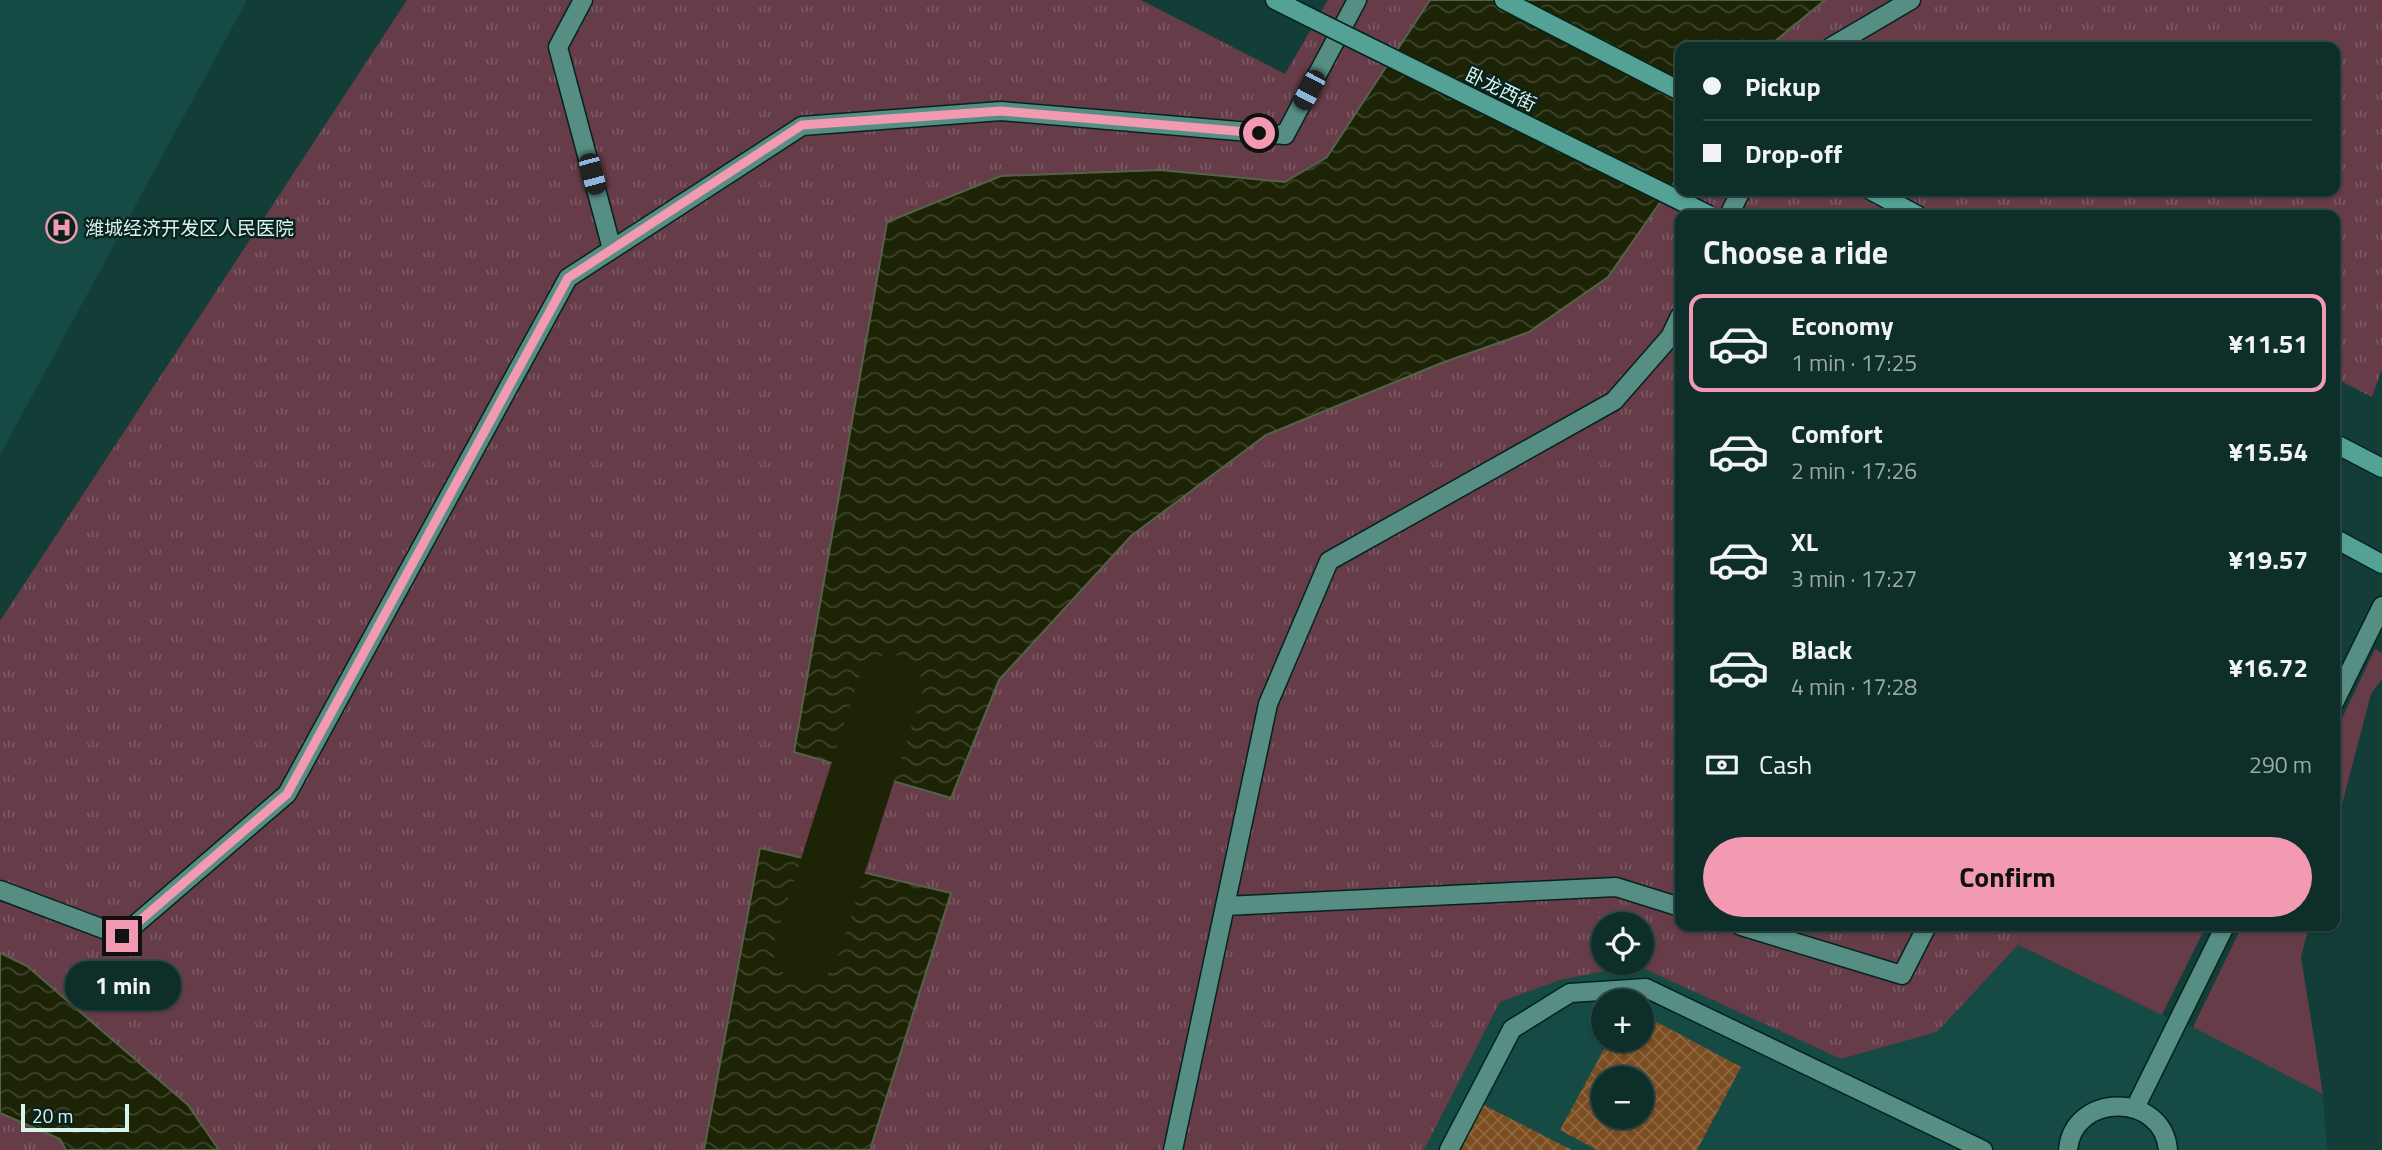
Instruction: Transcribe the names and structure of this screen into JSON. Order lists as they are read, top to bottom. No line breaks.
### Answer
{"streets":{"main road":["卧龙西街"]},"places":{"hospital":["潍城经济开发区人民医院"]},"scale_bar":"20 m","page":{"banner":["Pickup","Drop-off"],"heading":"Choose a ride","list":[{"name":"Economy","note":"1 min · 17:25","value":"¥11.51"},{"name":"Comfort","note":"2 min · 17:26","value":"¥15.54"},{"name":"XL","note":"3 min · 17:27","value":"¥19.57"},{"name":"Black","note":"4 min · 17:28","value":"¥16.72"}],"pay":["Cash","290 m"],"buttons":"Confirm","map_buttons":["+","−"],"bubble":"1 min","scale":"20 m"}}
